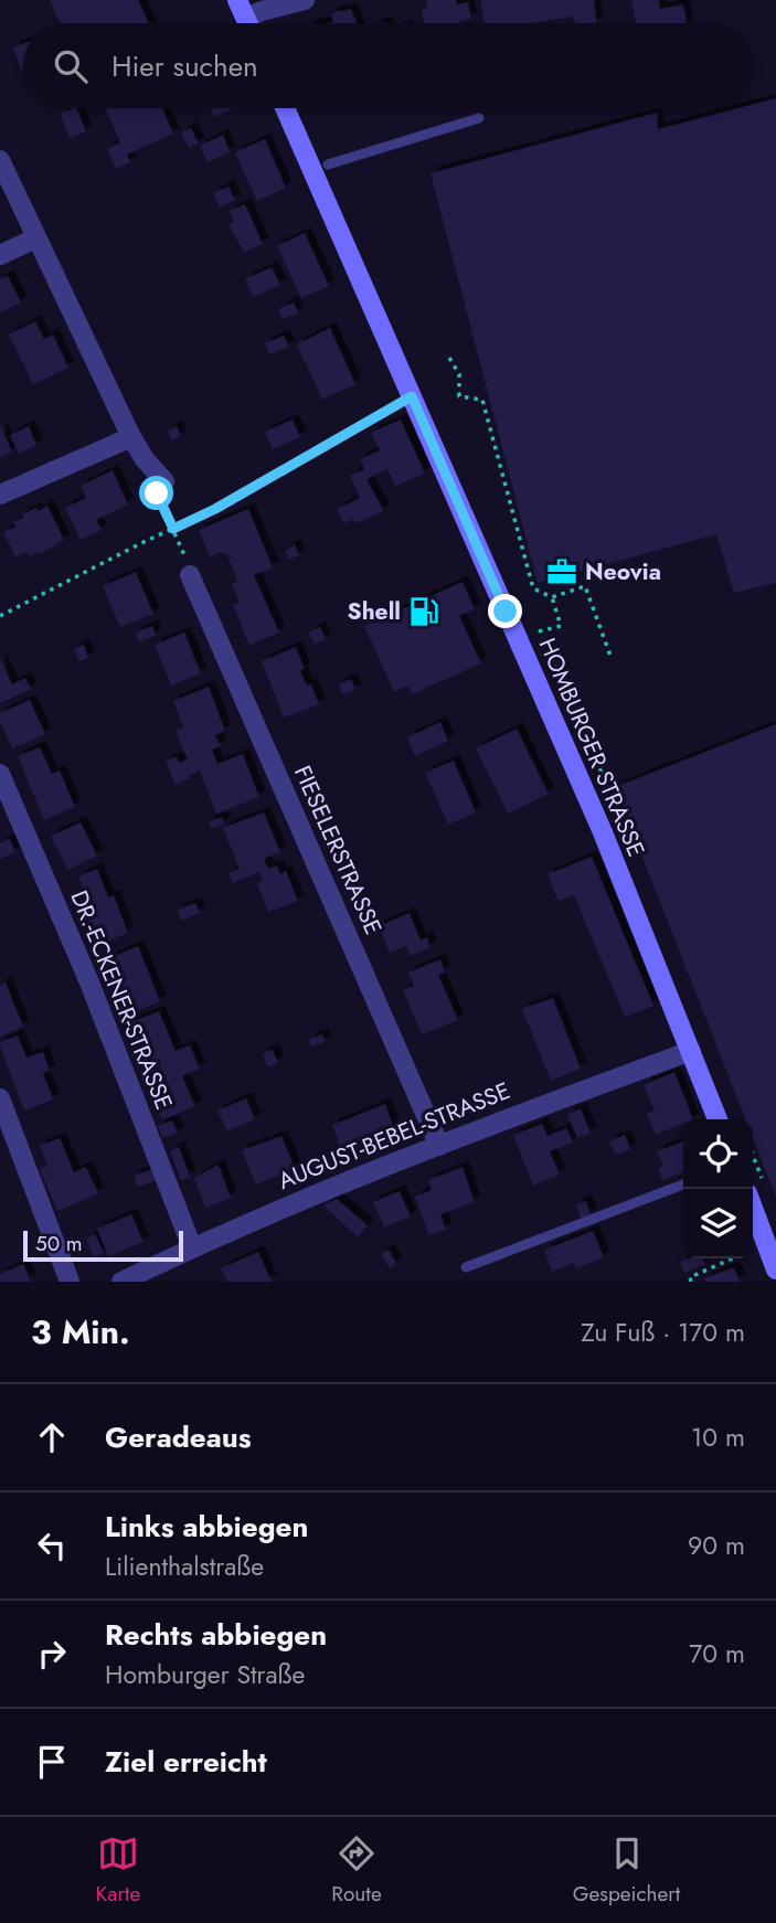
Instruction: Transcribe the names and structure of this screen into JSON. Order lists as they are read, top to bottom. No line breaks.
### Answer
{"streets":{"main road":["HOMBURGER STRASSE"],"street":["FIESELERSTRASSE","DR.-ECKENER-STRASSE","AUGUST-BEBEL-STRASSE"]},"crossings":[["HOMBURGER STRASSE","AUGUST-BEBEL-STRASSE"],["FIESELERSTRASSE","AUGUST-BEBEL-STRASSE"],["DR.-ECKENER-STRASSE","AUGUST-BEBEL-STRASSE"]],"places":{"office":["Neovia"],"fuel station":["Shell"]},"scale_bar":"50 m","page":{"search":"Hier suchen","scale":"50 m","heading":["3 Min.","Zu Fuß · 170 m"],"list":[["Geradeaus","10 m"],["Links abbiegen","Lilienthalstraße","90 m"],["Rechts abbiegen","Homburger Straße","70 m"],"Ziel erreicht"],"nav":["Karte","Route","Gespeichert"]}}
